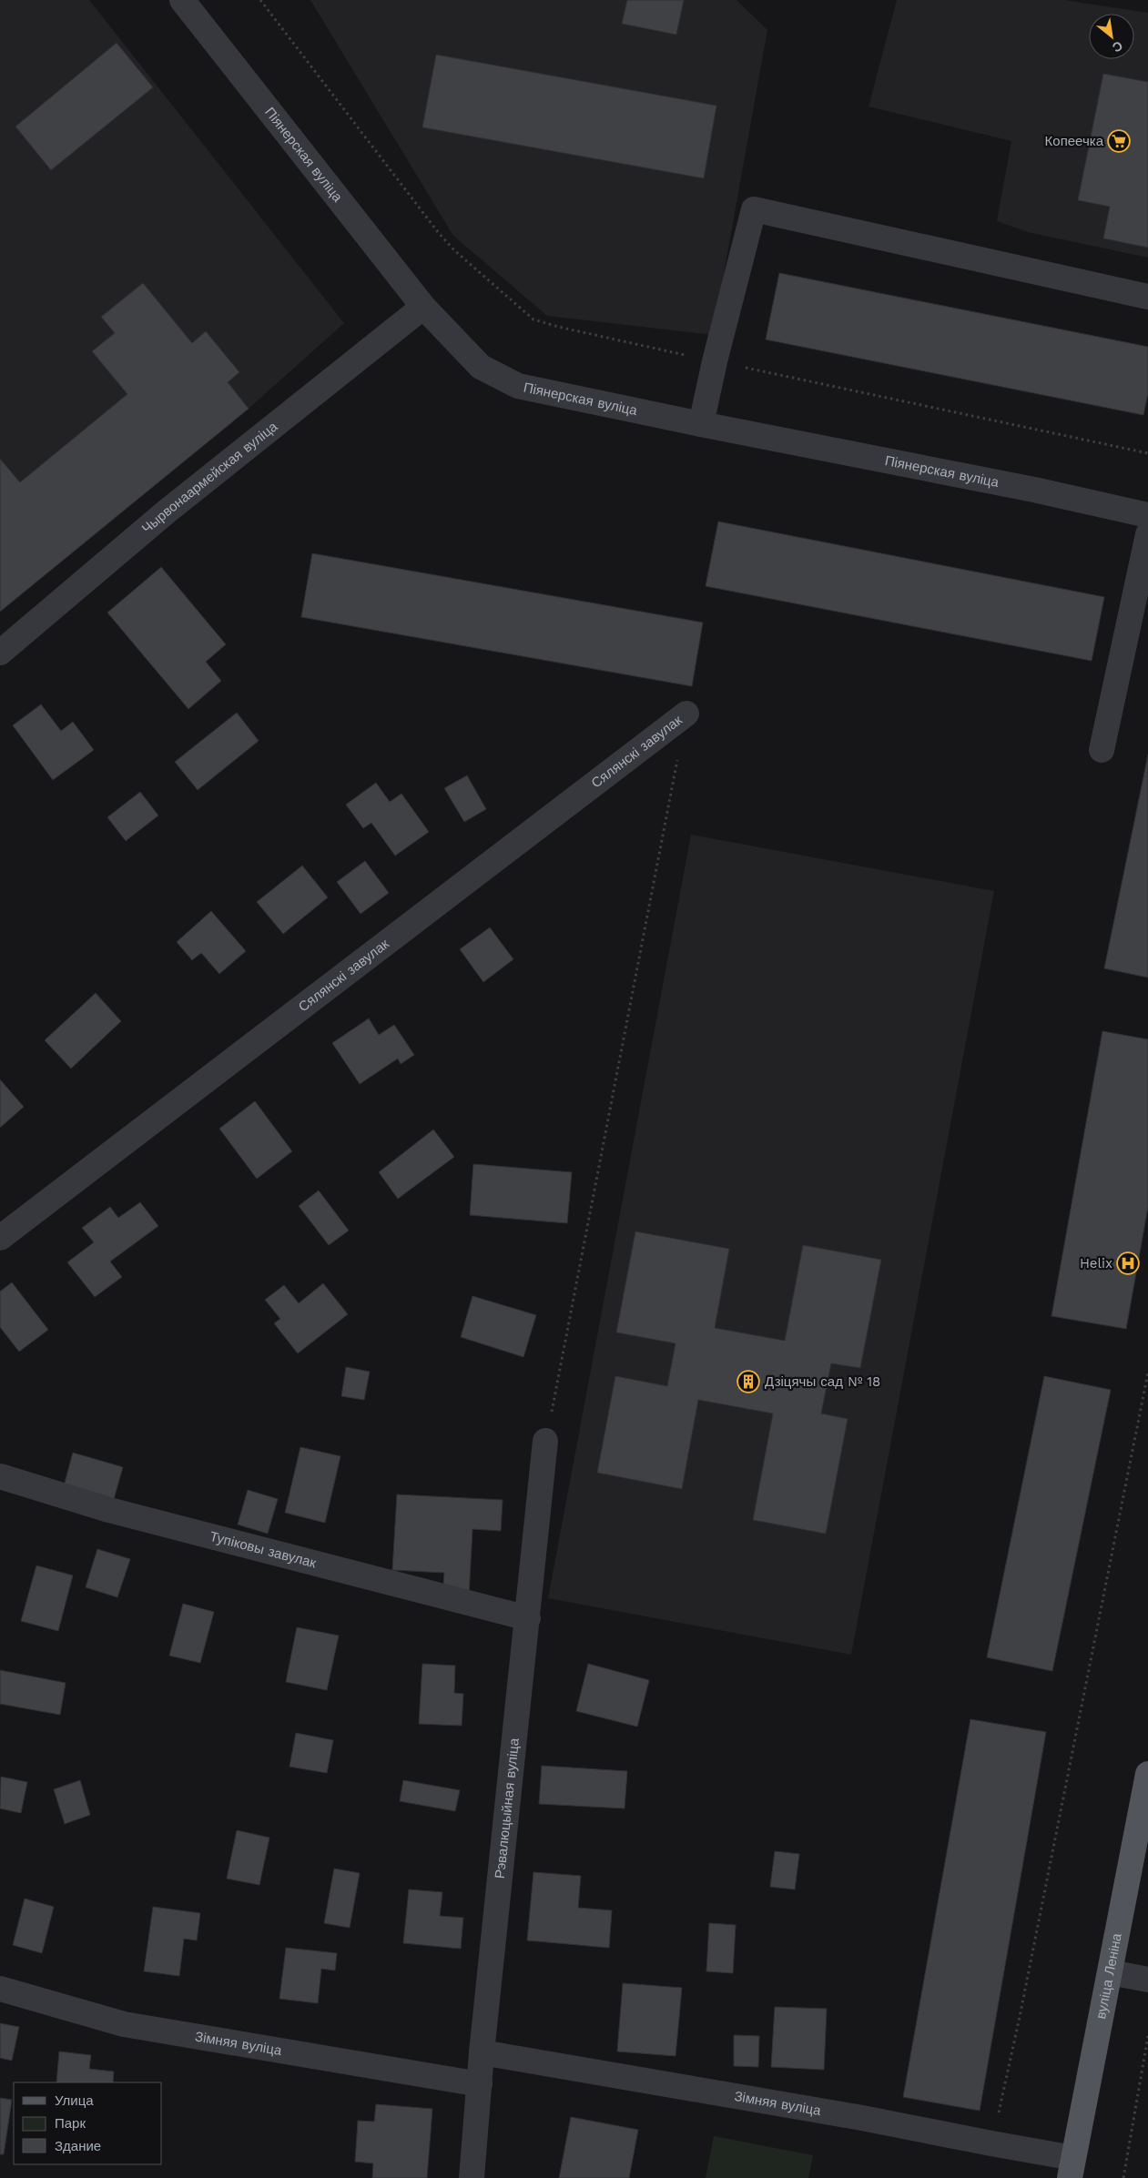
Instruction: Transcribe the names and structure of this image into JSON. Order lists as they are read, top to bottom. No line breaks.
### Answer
{"streets":{"main road":["вуліца Леніна"],"street":["Піянерская вуліца","Чырвонаармейская вуліца","Сялянскі завулак","Тупіковы завулак","Рэвалюцыйная вуліца","Зімняя вуліца"]},"crossings":[["Піянерская вуліца","Чырвонаармейская вуліца"],["Тупіковы завулак","Рэвалюцыйная вуліца"],["Рэвалюцыйная вуліца","Зімняя вуліца"],["вуліца Леніна","Зімняя вуліца"]],"places":{"supermarket":["Копеечка"],"hospital":["Helix"],"building":["Дзіцячы сад № 18"]},"legend":["Улица","Парк","Здание"],"north":"bottom right"}
